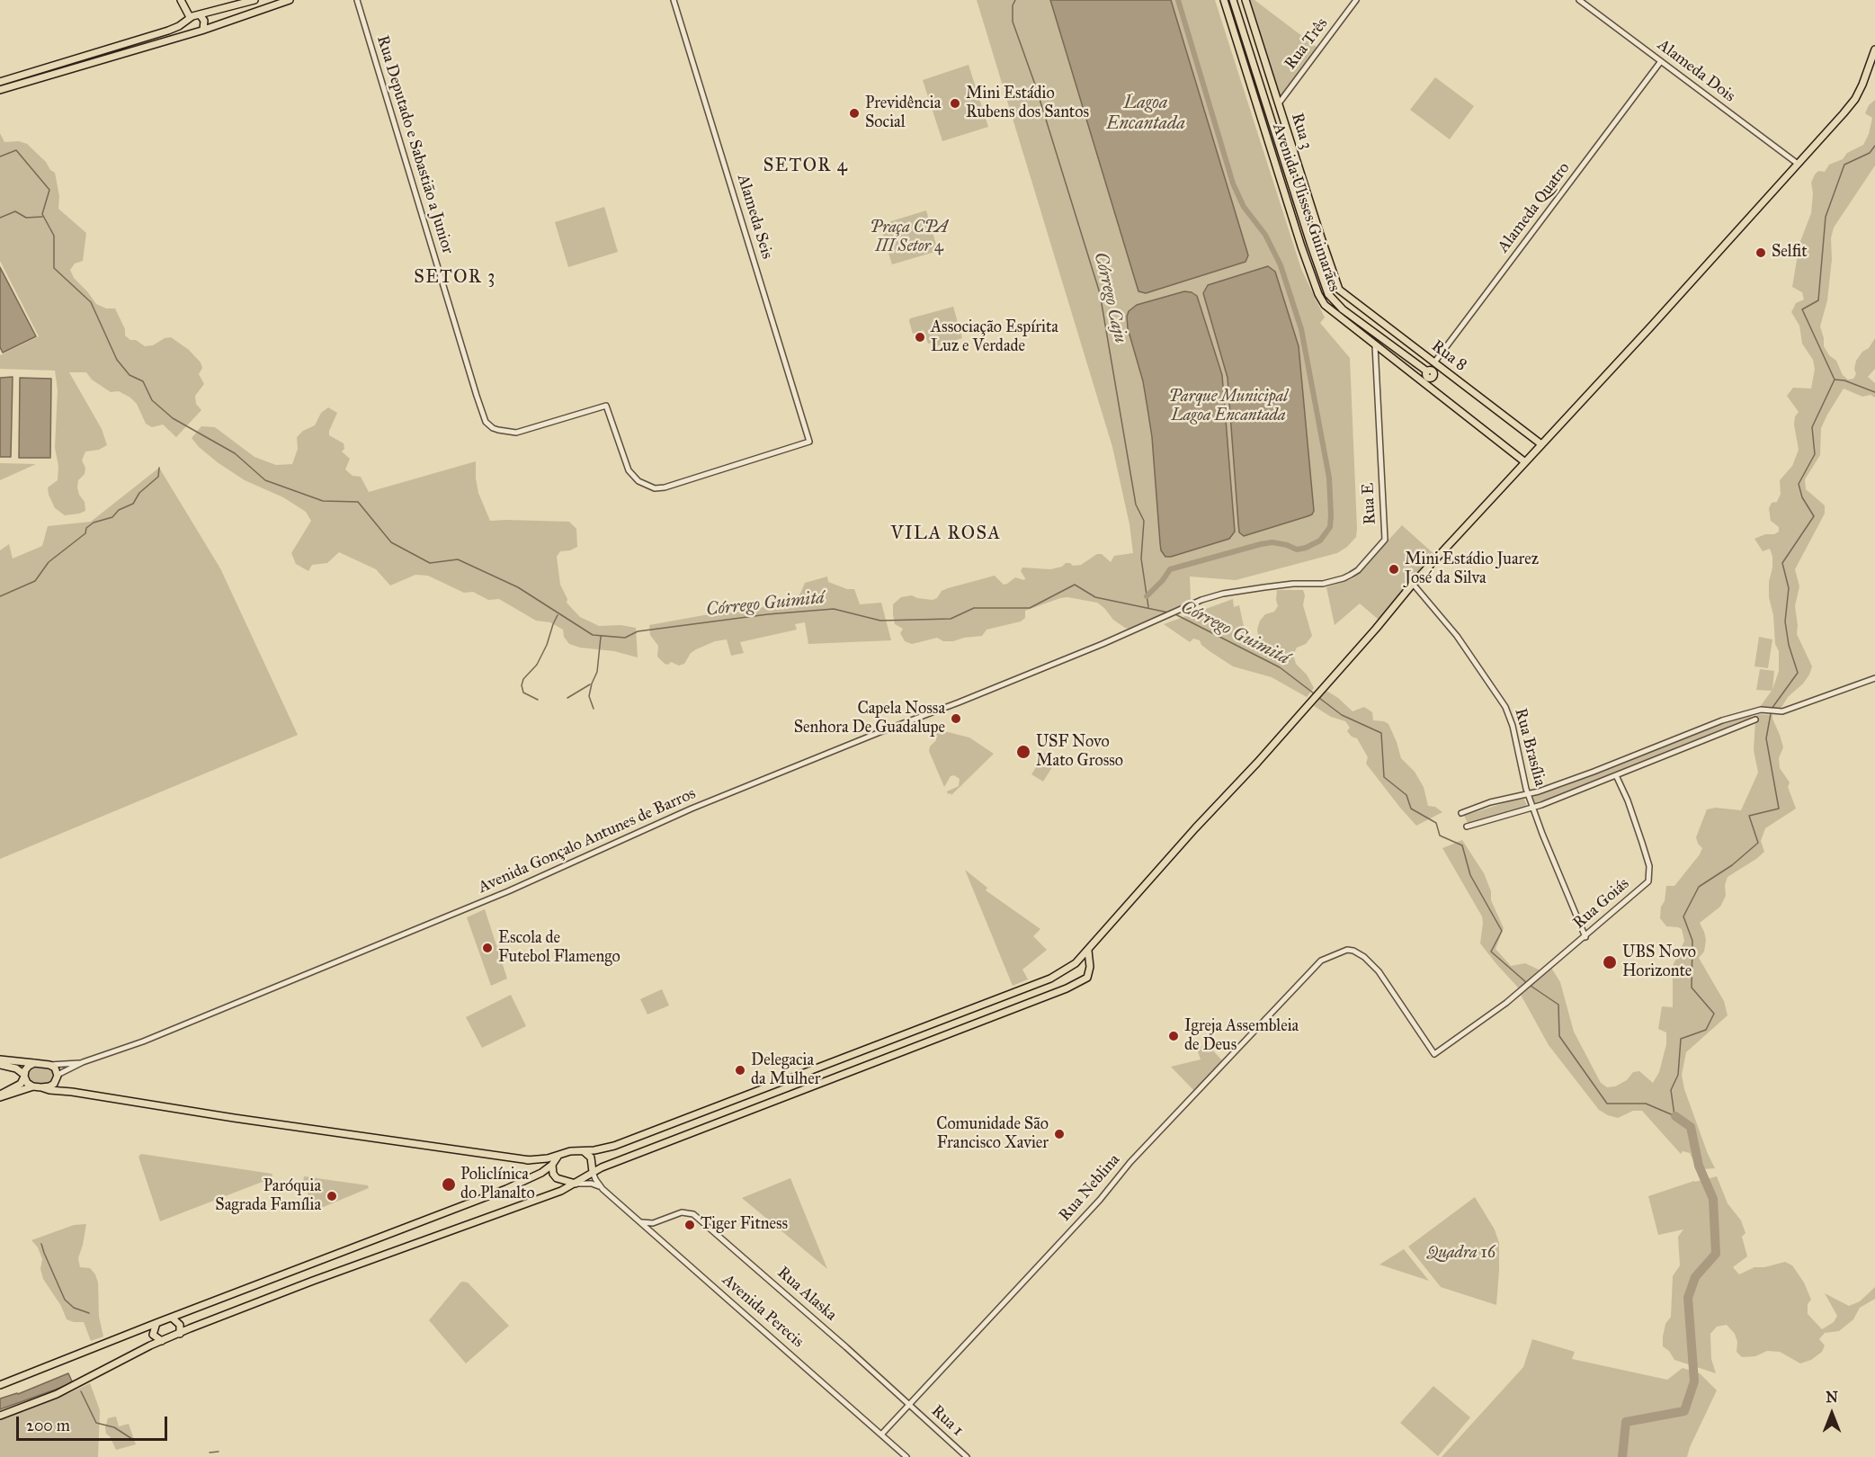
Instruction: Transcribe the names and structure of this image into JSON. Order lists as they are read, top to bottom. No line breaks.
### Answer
{"streets":{"main road":["Rua 3","Avenida Ulisses Guimarães","Alameda Quatro","Rua 8"],"street":["Rua Três","Alameda Dois","Rua Deputado e Sabastião a Junior","Alameda Seis","Rua E","Rua Brasília","Avenida Gonçalo Antunes de Barros","Rua Goiás","Rua Neblina","Rua Alaska","Avenida Perecis","Rua 1"]},"crossings":[["Rua Três","Rua 3"],["Alameda Dois","Alameda Quatro"],["Rua 3","Rua 8"],["Rua Deputado e Sabastião a Junior","Alameda Seis"],["Avenida Ulisses Guimarães","Alameda Quatro"],["Avenida Ulisses Guimarães","Rua E"],["Alameda Quatro","Rua 8"],["Rua E","Avenida Gonçalo Antunes de Barros"],["Rua Brasília","Rua Goiás"],["Rua Goiás","Rua Neblina"],["Rua Neblina","Rua Alaska"],["Rua Neblina","Avenida Perecis"],["Rua Neblina","Rua 1"],["Rua Alaska","Rua 1"]],"districts":["SETOR 4","SETOR 3","VILA ROSA"],"water":["Lagoa Encantada","Córrego Caju","Córrego Guimitá"],"parks":["Praça CPA III Setor 4","Parque Municipal Lagoa Encantada","Quadra 16"],"places":["Mini Estádio Rubens dos Santos","Previdência Social","Selfit","Associação Espírita Luz e Verdade","Mini Estádio Juarez José da Silva","Capela Nossa Senhora De Guadalupe","USF Novo Mato Grosso","Escola de Futebol Flamengo","UBS Novo Horizonte","Igreja Assembleia de Deus","Delegacia da Mulher","Comunidade São Francisco Xavier","Policlínica do Planalto","Paróquia Sagrada Família","Tiger Fitness"],"scale_bar":"200 m","north":"top"}
